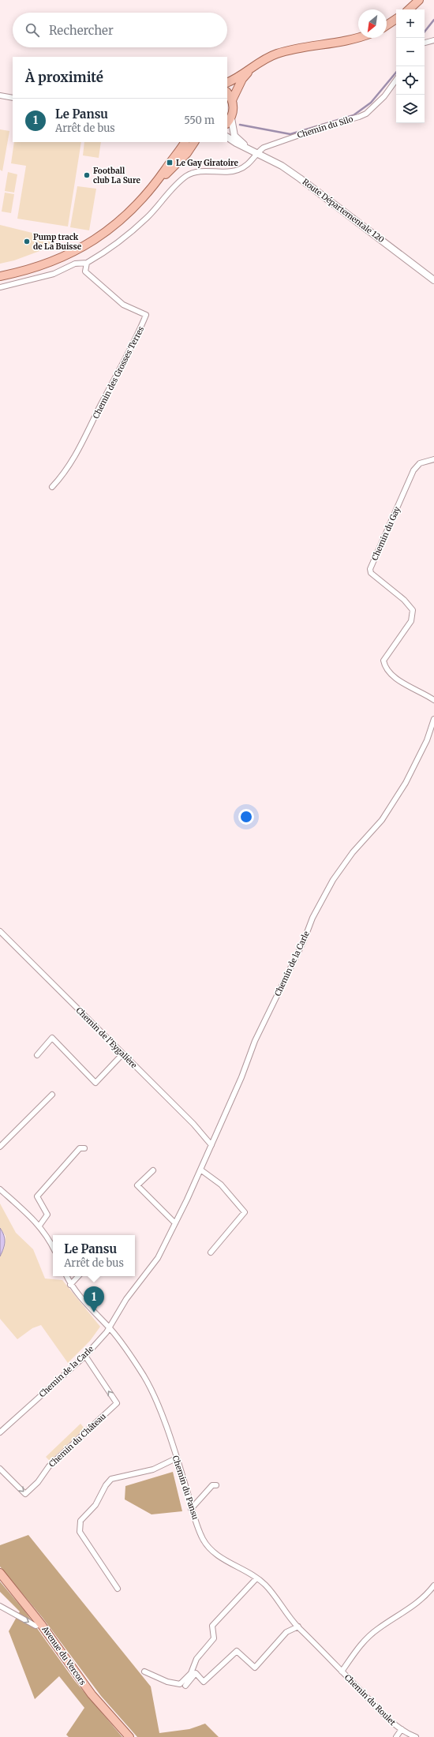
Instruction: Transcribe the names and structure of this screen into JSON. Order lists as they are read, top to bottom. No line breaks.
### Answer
{"streets":{"main road":["Avenue du Vercors"],"street":["Chemin du Silo","Route Départementale 120","Chemin des Grosses Terres","Chemin du Gay","Chemin de la Carle","Chemin de l'Eygalière","Chemin du Château","Chemin du Pansu","Chemin du Roulet"]},"crossings":[["Chemin du Silo","Route Départementale 120"],["Chemin de la Carle","Chemin de l'Eygalière"],["Chemin de la Carle","Chemin du Château"],["Chemin de la Carle","Chemin du Pansu"],["Chemin du Pansu","Chemin du Roulet"]],"places":{"transit":["Le Gay Giratoire"],"other":["Football club La Sure","Pump track de La Buisse"]},"north":"bottom left","page":{"map_buttons":["+","−"],"search":"Rechercher","heading":"À proximité","list":[{"mark":"1","name":"Le Pansu","note":"Arrêt de bus","value":"550 m"}],"popup":["Le Pansu","Arrêt de bus"],"pins":"1"}}
